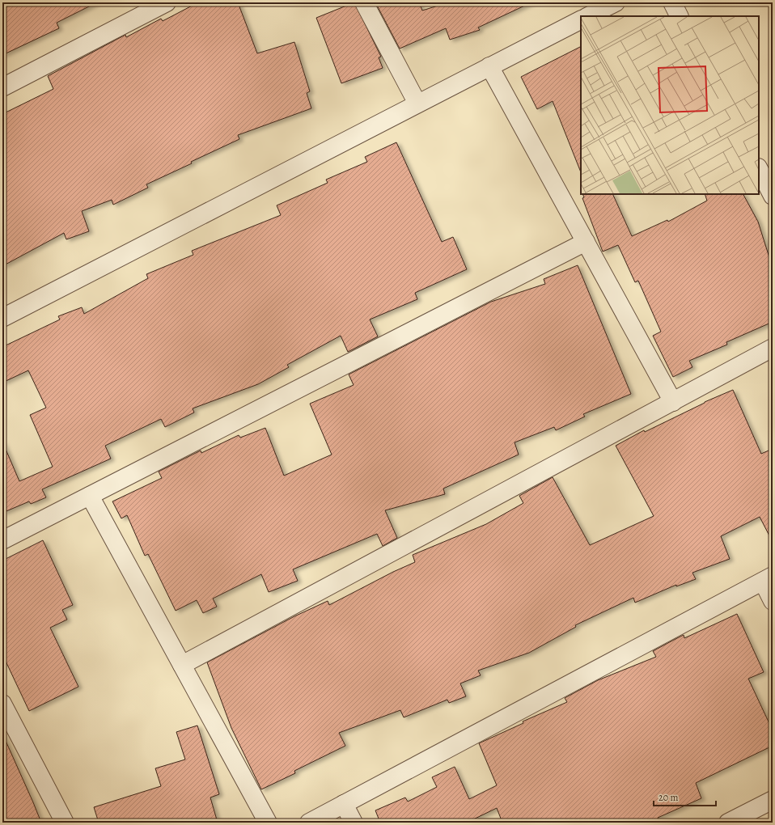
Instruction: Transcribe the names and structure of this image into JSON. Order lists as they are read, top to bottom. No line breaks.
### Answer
{"scale_bar":"20 m"}
